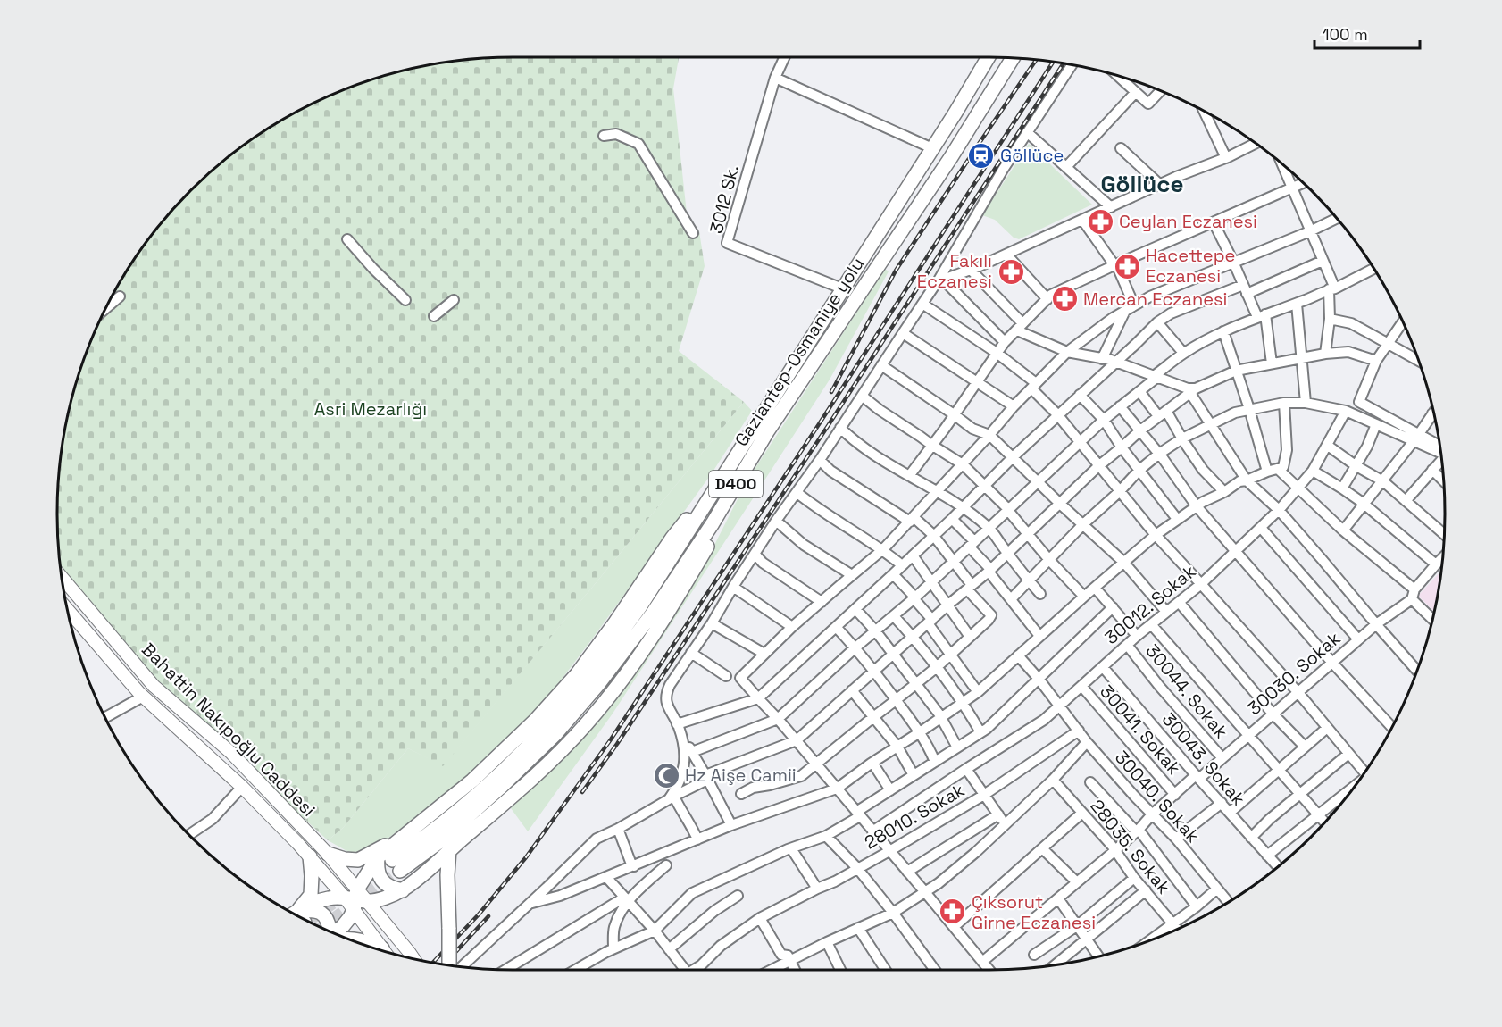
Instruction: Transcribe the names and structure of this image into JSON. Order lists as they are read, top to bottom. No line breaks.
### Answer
{"streets":{"highway":["Gaziantep-Osmaniye yolu","D400"],"main road":["Bahattin Nakıpoğlu Caddesi"],"street":["3012 Sk.","30012. Sokak","30030. Sokak","30044. Sokak","30041. Sokak","30043. Sokak","30040. Sokak","28010. Sokak","28035. Sokak"]},"crossings":[["3012 Sk.","Gaziantep-Osmaniye yolu"],["30012. Sokak","30044. Sokak"],["30012. Sokak","30041. Sokak"],["30012. Sokak","30043. Sokak"],["30012. Sokak","30040. Sokak"],["30030. Sokak","30044. Sokak"],["30030. Sokak","30041. Sokak"],["30030. Sokak","30043. Sokak"],["30030. Sokak","30040. Sokak"],["30030. Sokak","28035. Sokak"],["30040. Sokak","28010. Sokak"]],"districts":["Göllüce"],"parks":["Asri Mezarlığı"],"places":{"station":["Göllüce"],"pharmacy":["Ceylan Eczanesi","Hacettepe Eczanesi","Fakılı Eczanesi","Mercan Eczanesi","Çıksorut Girne Eczanesi"],"mosque":["Hz Aişe Camii"]},"scale_bar":"100 m"}
